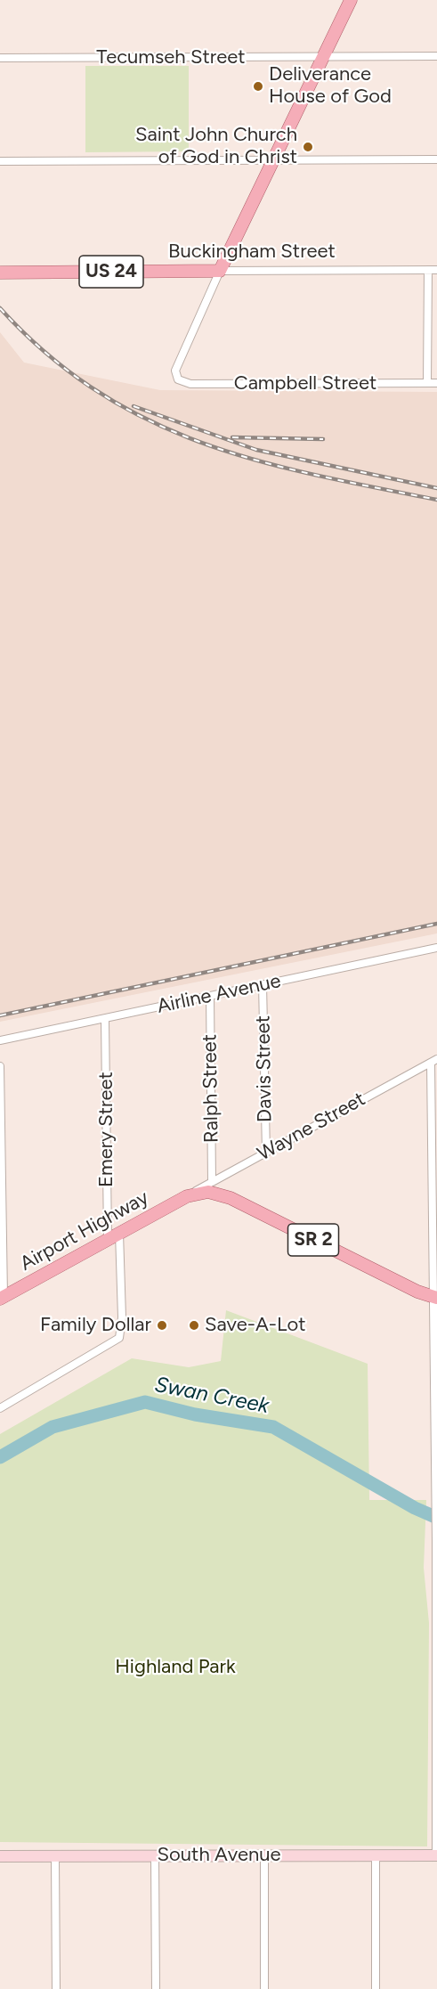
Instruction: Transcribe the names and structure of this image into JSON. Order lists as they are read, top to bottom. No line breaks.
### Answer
{"streets":{"main road":["Buckingham Street","US 24","Airport Highway","SR 2"],"street":["Tecumseh Street","Campbell Street","Airline Avenue","Davis Street","Ralph Street","Wayne Street","Emery Street","South Avenue"]},"crossings":[["Buckingham Street","Campbell Street"],["Airline Avenue","Davis Street"],["Airline Avenue","Ralph Street"],["Airline Avenue","Emery Street"],["Davis Street","Wayne Street"],["Ralph Street","Wayne Street"],["Wayne Street","Airport Highway"],["Wayne Street","SR 2"],["Emery Street","Airport Highway"],["Airport Highway","SR 2"]],"water":["Swan Creek"],"parks":["Highland Park"],"places":["Deliverance House of God","Saint John Church of God in Christ","Family Dollar","Save-A-Lot"]}
